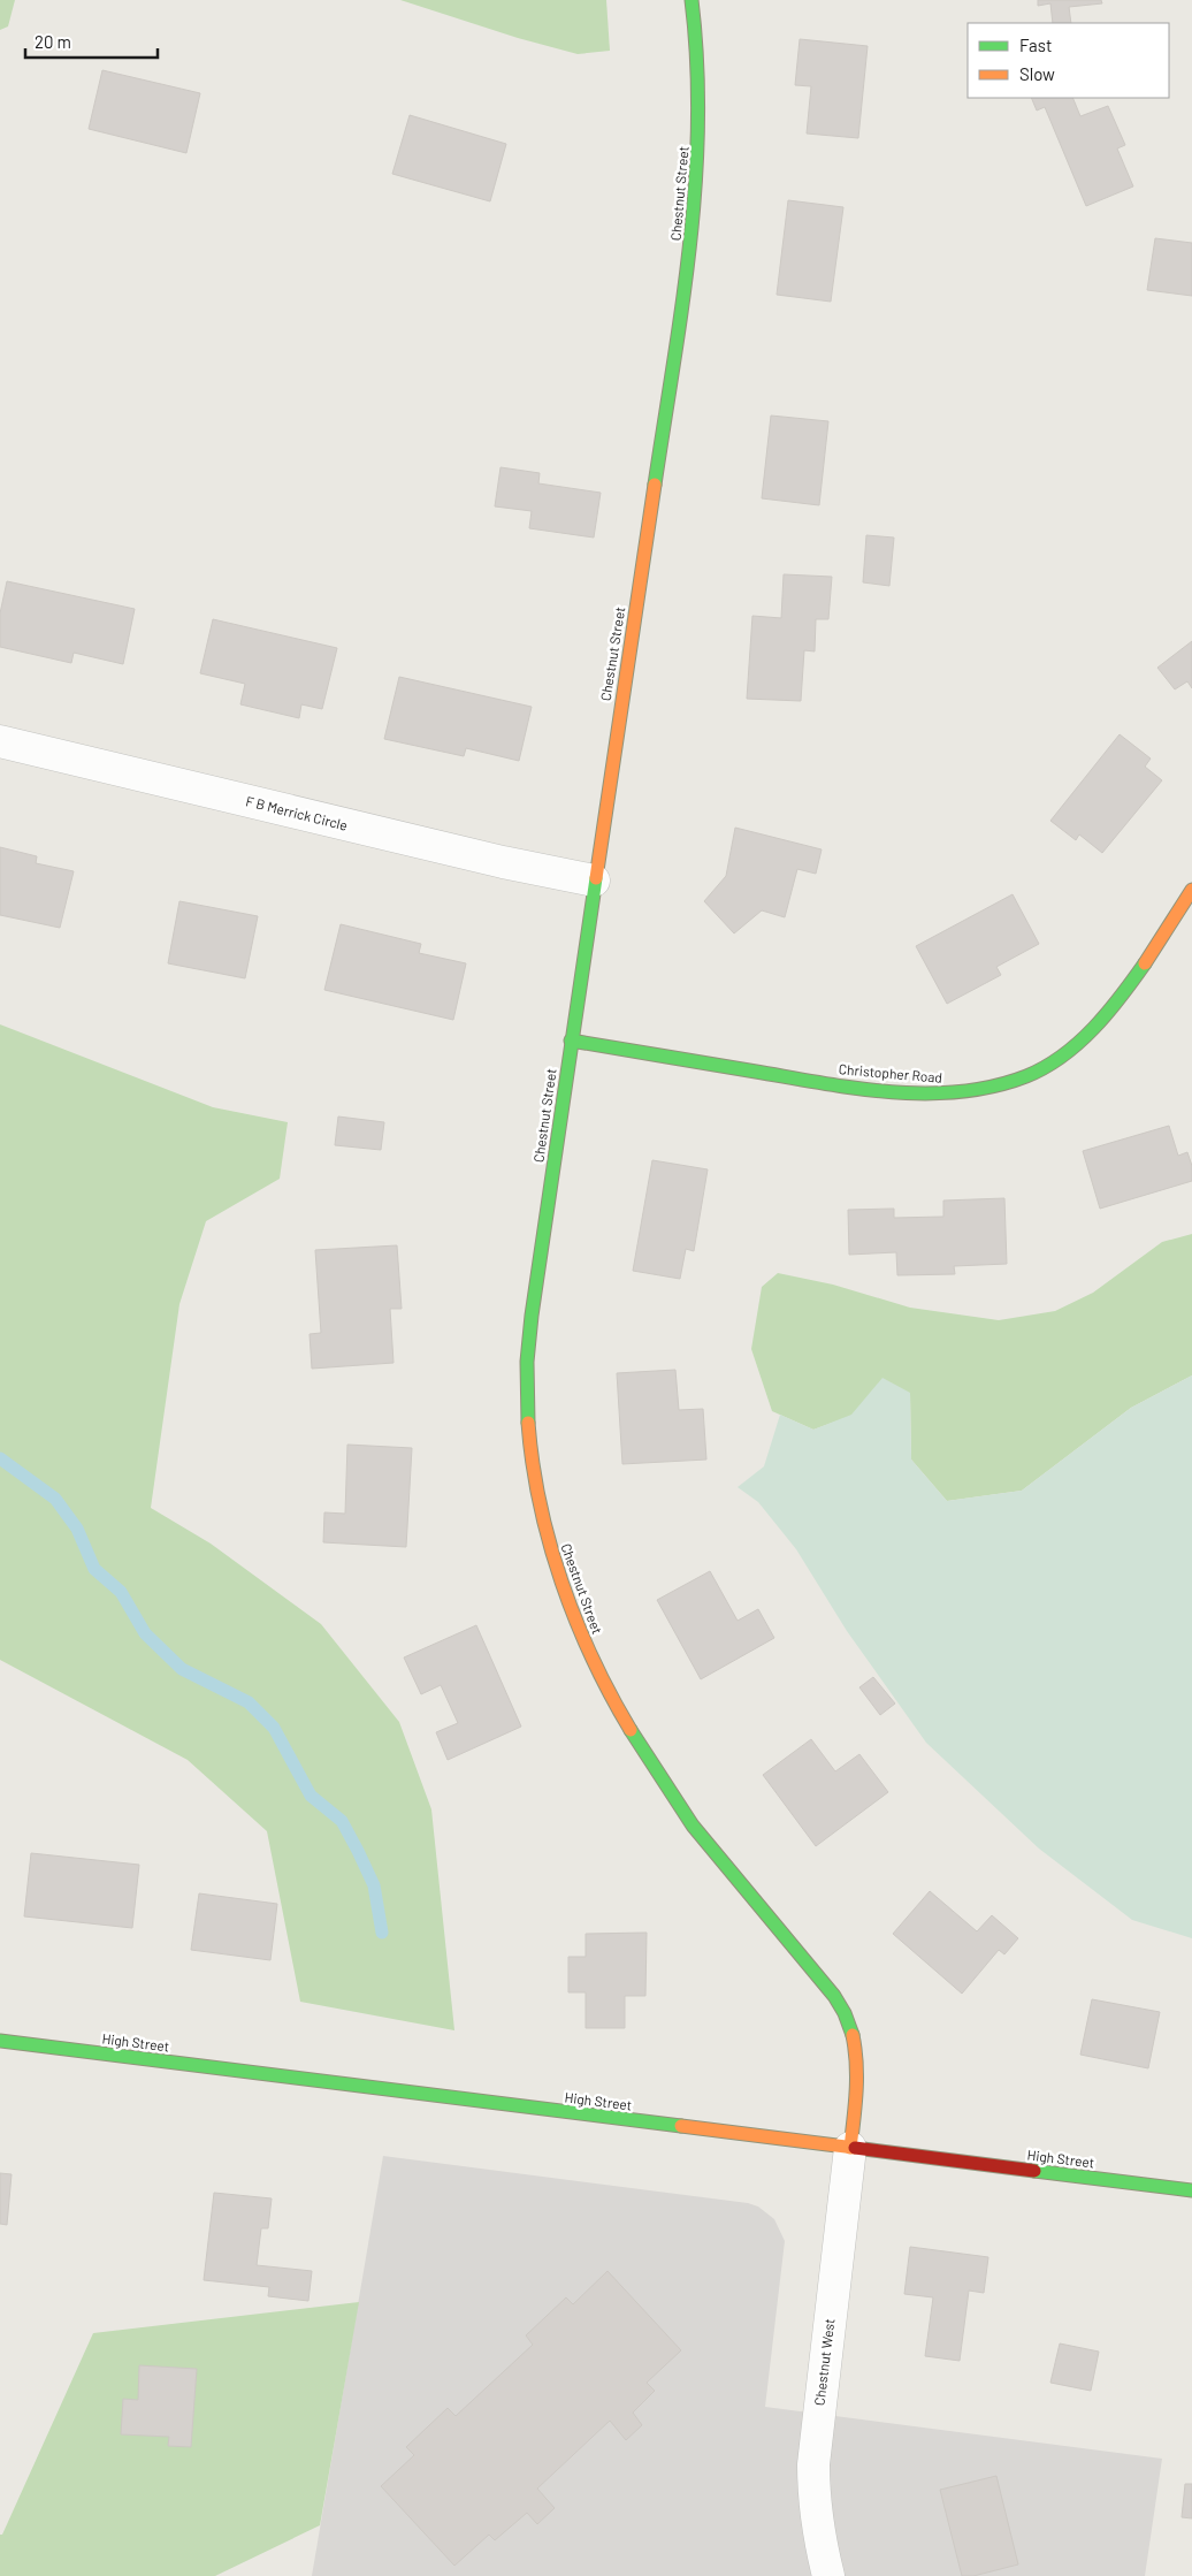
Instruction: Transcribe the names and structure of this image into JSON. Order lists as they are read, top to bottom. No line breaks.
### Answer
{"streets":{"main road":["Chestnut Street","Christopher Road","High Street"],"street":["F B Merrick Circle","Chestnut West"]},"crossings":[["Chestnut Street","F B Merrick Circle"],["Chestnut Street","Christopher Road"],["Chestnut Street","High Street"],["Chestnut Street","Chestnut West"],["High Street","Chestnut West"]],"legend":["Fast","Slow"],"scale_bar":"20 m"}
